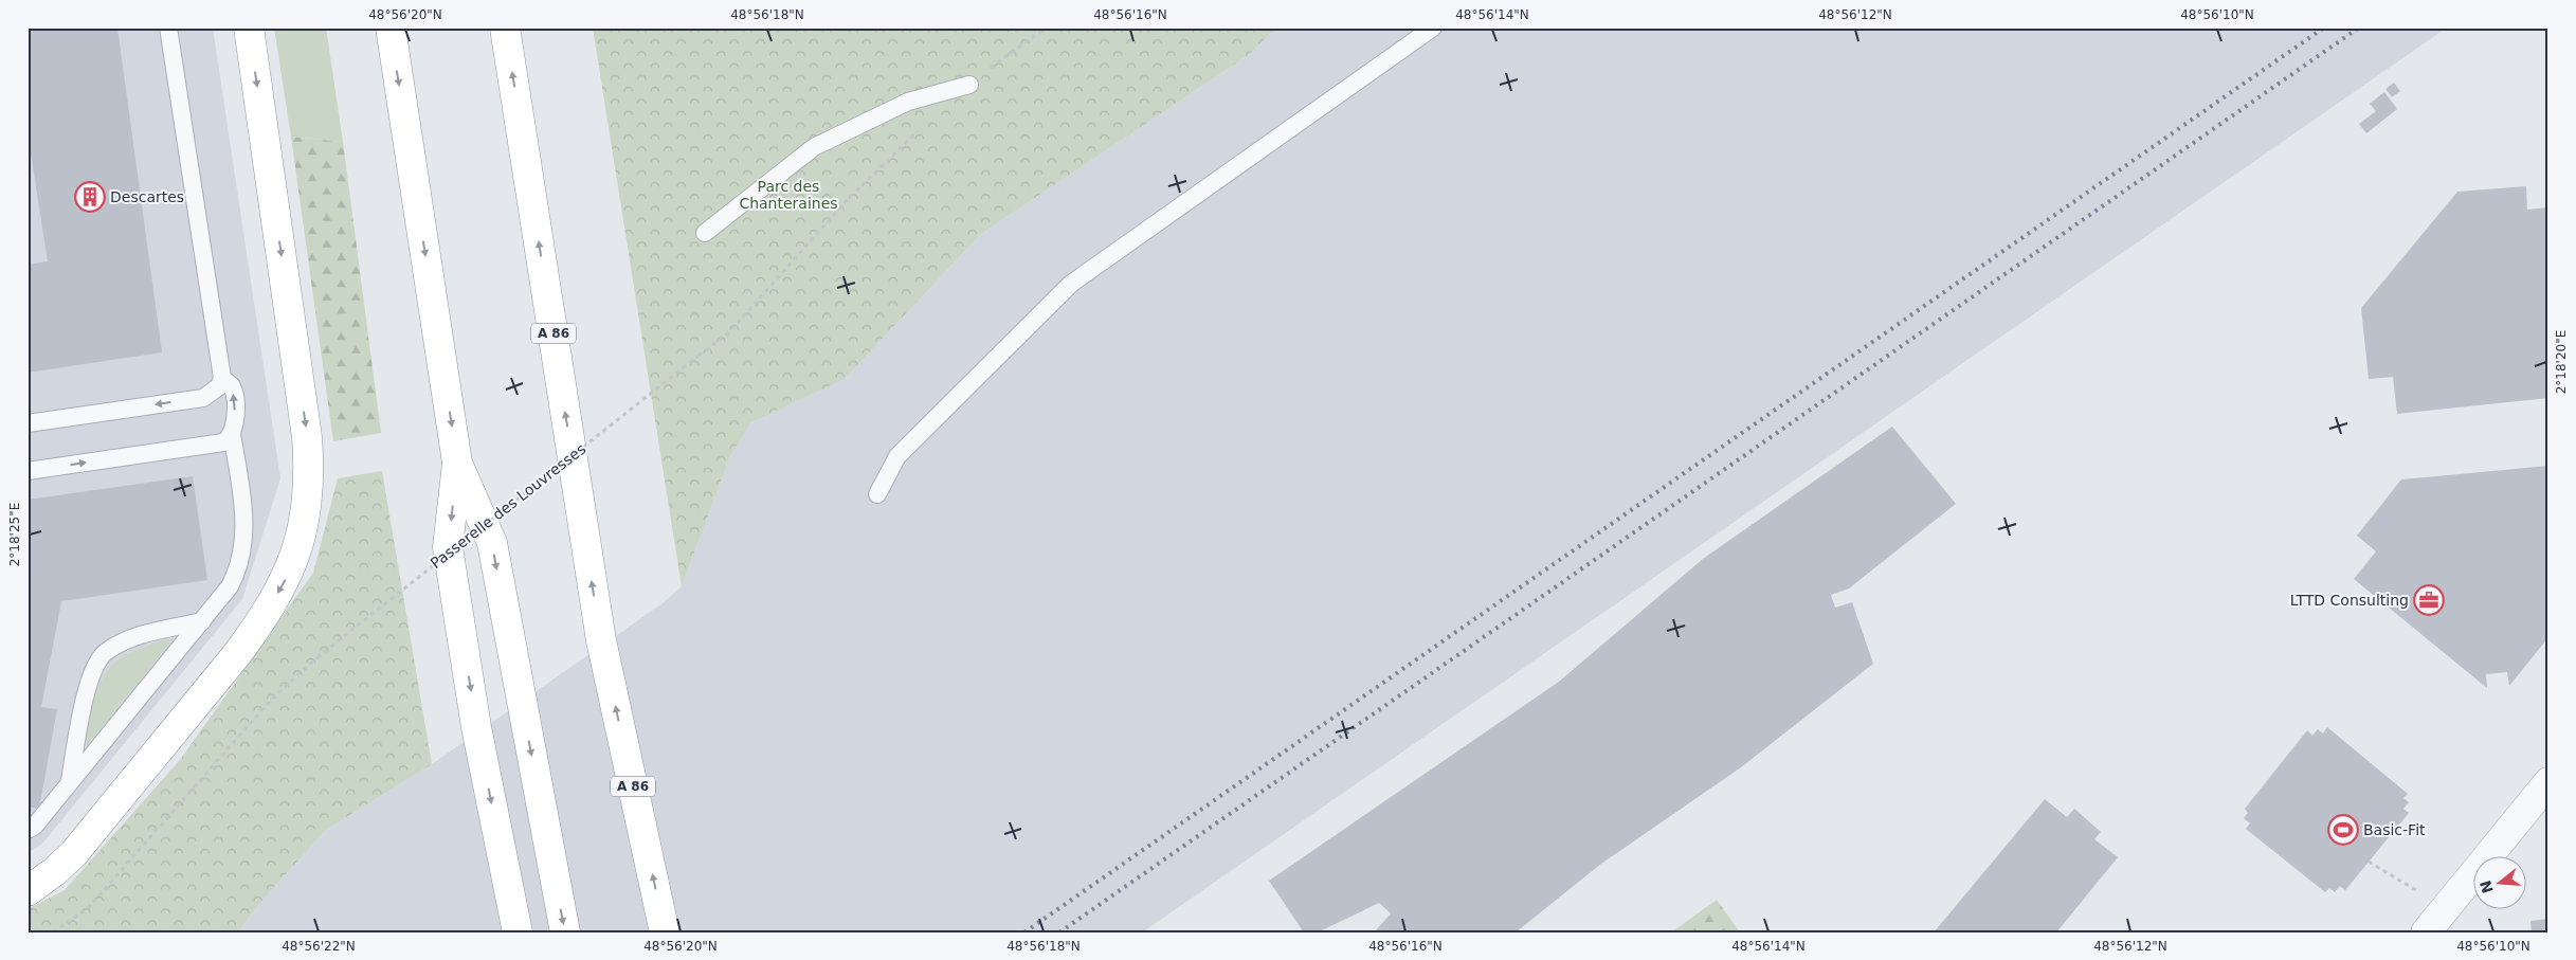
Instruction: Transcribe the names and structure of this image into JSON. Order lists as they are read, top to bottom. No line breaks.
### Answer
{"streets":{"highway":["A 86"],"path":["Passerelle des Louvresses"]},"parks":["Parc des Chanteraines"],"places":{"building":["Descartes"],"office":["LTTD Consulting"],"sports":["Basic-Fit"]},"north":"left","coordinates":["48°56'20\"N","48°56'18\"N","48°56'16\"N","48°56'14\"N","48°56'12\"N","48°56'10\"N","2°18'20\"E","2°18'25\"E","48°56'22\"N"]}
